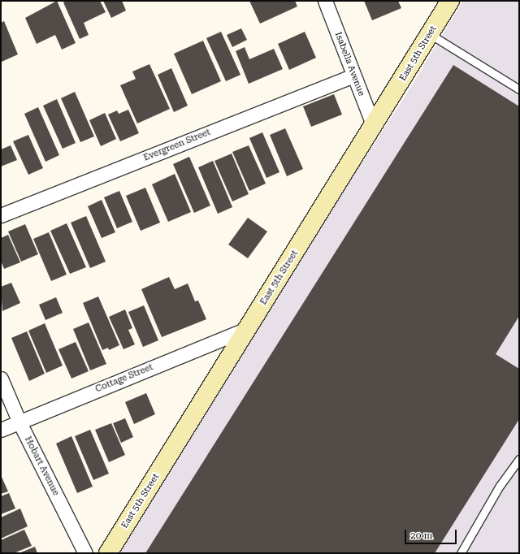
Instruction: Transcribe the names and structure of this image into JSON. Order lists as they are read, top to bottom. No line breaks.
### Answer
{"streets":{"street":["East 5th Street","Isabella Avenue","Evergreen Street","Cottage Street","Hobart Avenue"]},"crossings":[["East 5th Street","Isabella Avenue"],["East 5th Street","Cottage Street"],["Isabella Avenue","Evergreen Street"],["Cottage Street","Hobart Avenue"]],"scale_bar":"20 m"}
